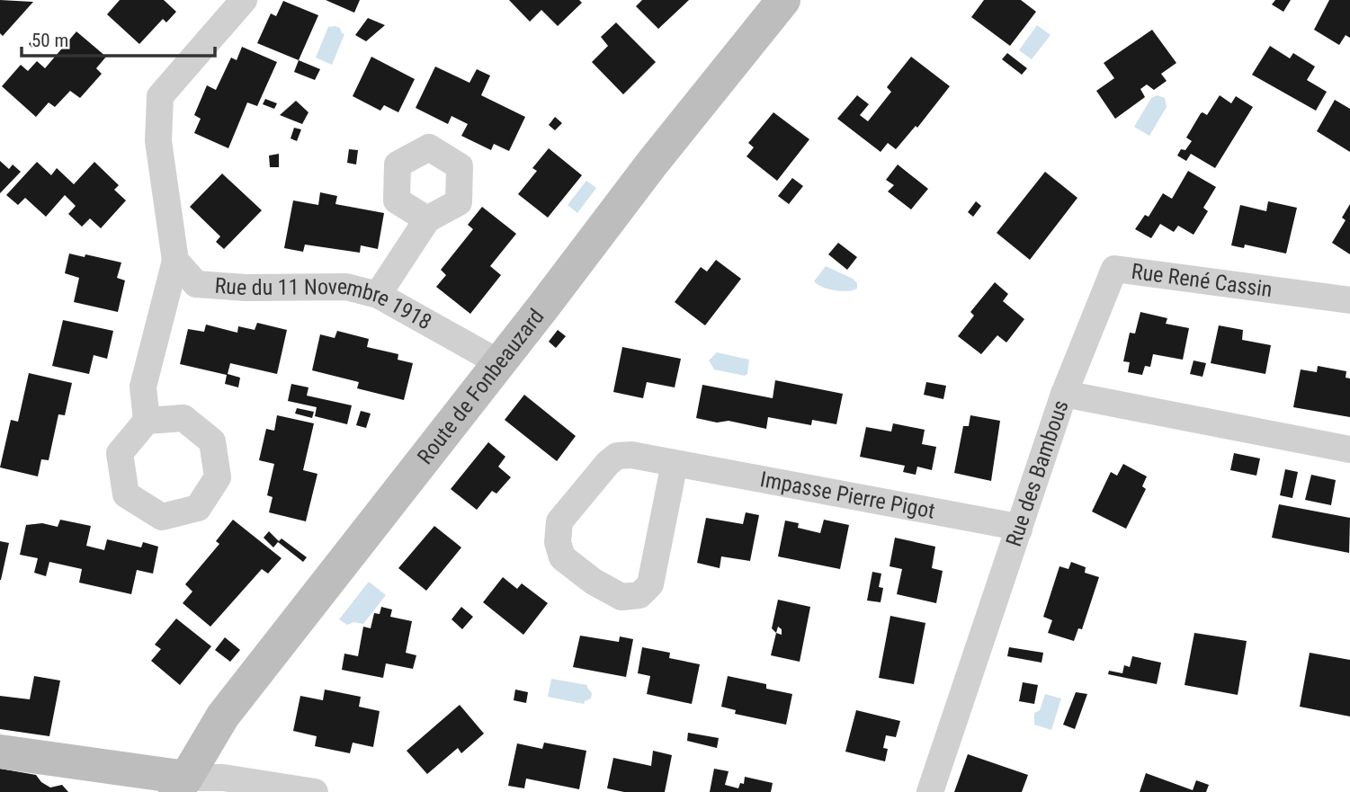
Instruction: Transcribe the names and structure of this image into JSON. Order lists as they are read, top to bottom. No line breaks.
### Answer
{"streets":{"street":["Rue René Cassin","Rue du 11 Novembre 1918","Route de Fonbeauzard","Rue des Bambous","Impasse Pierre Pigot"]},"crossings":[["Rue René Cassin","Rue des Bambous"],["Rue du 11 Novembre 1918","Route de Fonbeauzard"],["Rue des Bambous","Impasse Pierre Pigot"]],"scale_bar":"50 m"}
